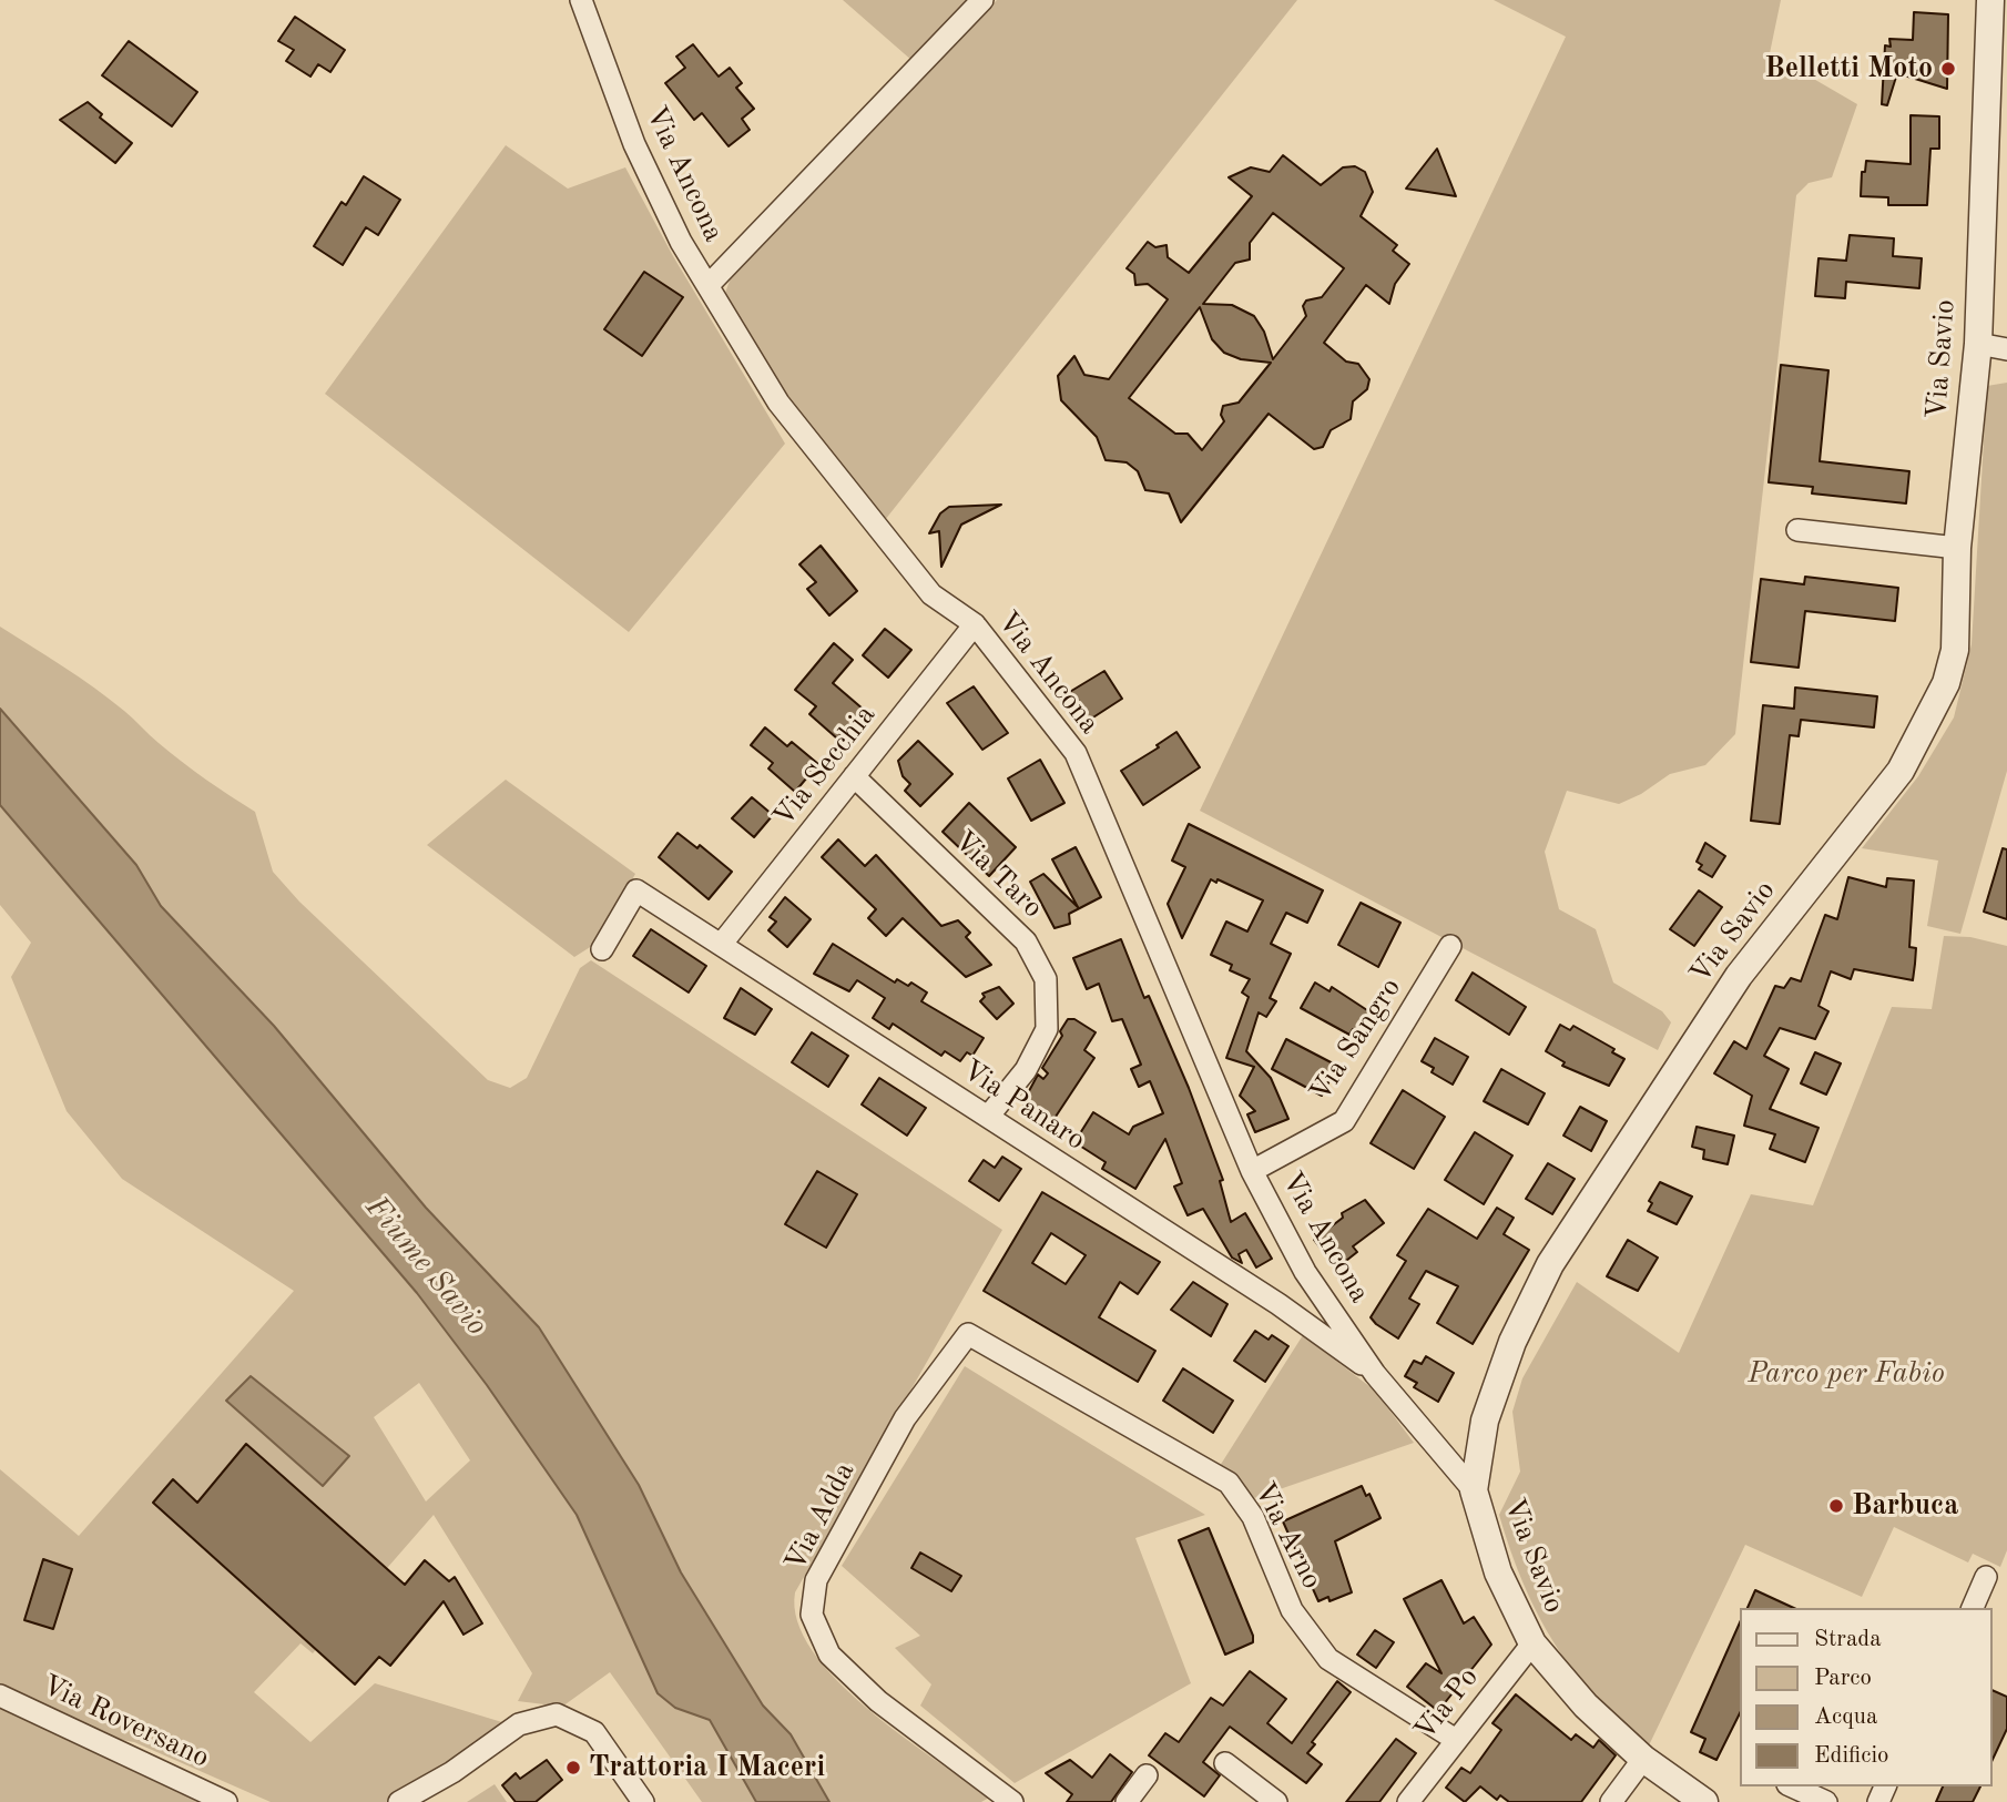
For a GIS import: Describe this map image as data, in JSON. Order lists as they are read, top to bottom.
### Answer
{
  "streets": {
    "street": [
      "Via Ancona",
      "Via Savio",
      "Via Secchia",
      "Via Taro",
      "Via Sangro",
      "Via Panaro",
      "Via Adda",
      "Via Arno",
      "Via Po",
      "Via Roversano"
    ]
  },
  "crossings": [
    ["Via Ancona", "Via Savio"],
    ["Via Ancona", "Via Secchia"],
    ["Via Ancona", "Via Sangro"],
    ["Via Ancona", "Via Panaro"],
    ["Via Savio", "Via Po"],
    ["Via Secchia", "Via Taro"],
    ["Via Secchia", "Via Panaro"],
    ["Via Taro", "Via Panaro"],
    ["Via Adda", "Via Arno"],
    ["Via Arno", "Via Po"]
  ],
  "water": ["Fiume Savio"],
  "parks": ["Parco per Fabio"],
  "places": ["Belletti Moto", "Barbuca", "Trattoria I Maceri"],
  "legend": [
    "Strada",
    "Parco",
    "Acqua",
    "Edificio"
  ]
}
